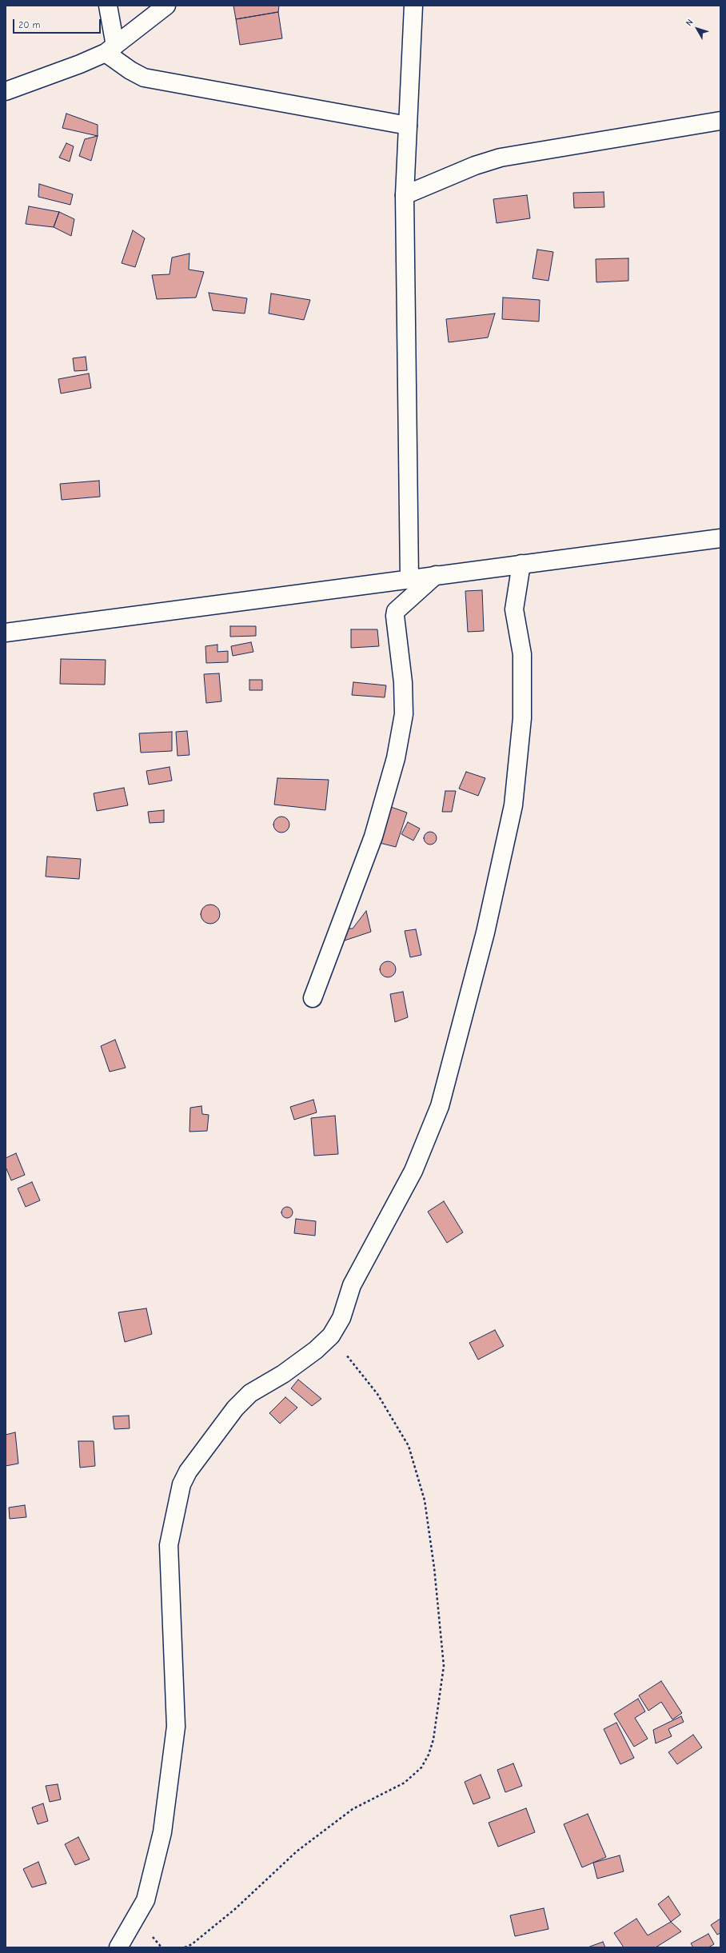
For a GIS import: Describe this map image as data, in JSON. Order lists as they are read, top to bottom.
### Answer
{
  "scale_bar": "20 m",
  "north": "top left"
}
